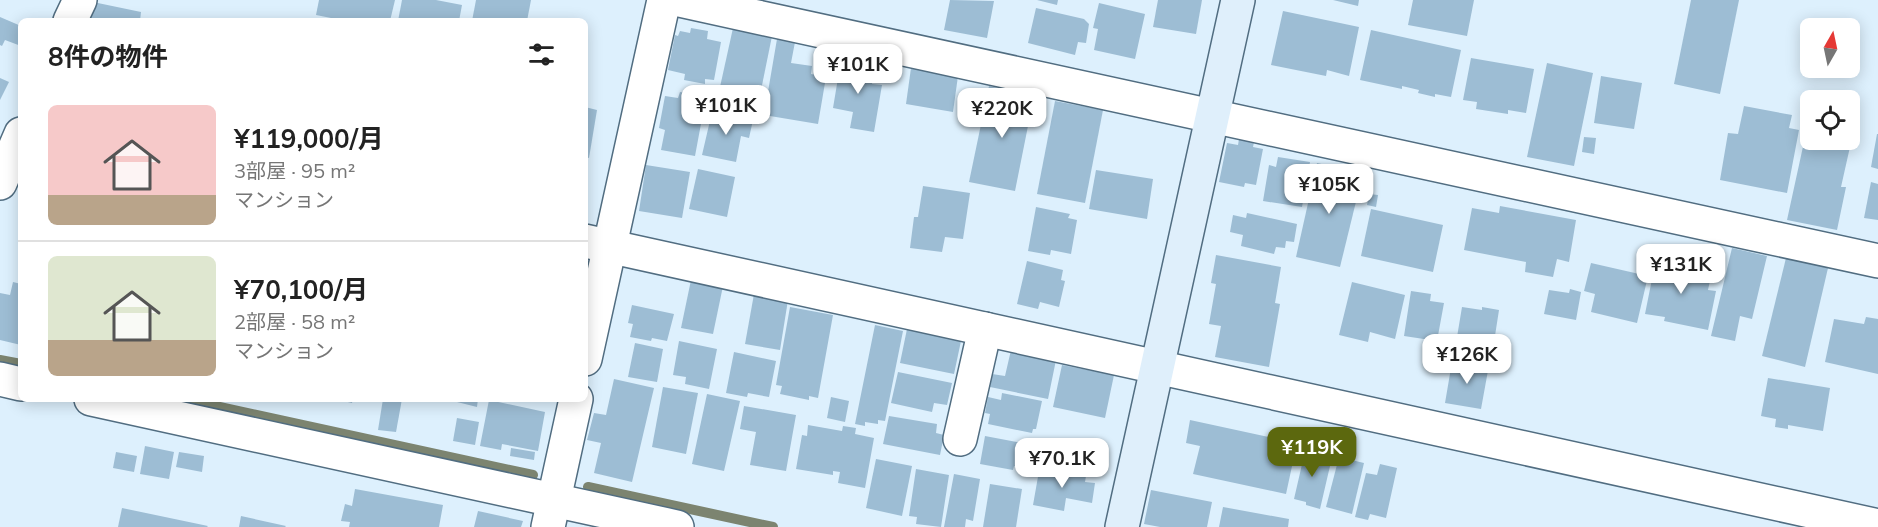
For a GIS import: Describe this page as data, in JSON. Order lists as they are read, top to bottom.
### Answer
{
  "north": "top",
  "page": {
    "heading": "8件の物件",
    "price": [
      "¥101K",
      "¥101K",
      "¥220K",
      "¥105K",
      "¥131K",
      "¥126K",
      "¥119K",
      "¥70.1K"
    ],
    "list": [
      {
        "name": "¥119,000/月",
        "note": "3部屋 · 95 m² · マンション"
      },
      {
        "name": "¥70,100/月",
        "note": "2部屋 · 58 m² · マンション"
      }
    ]
  }
}
